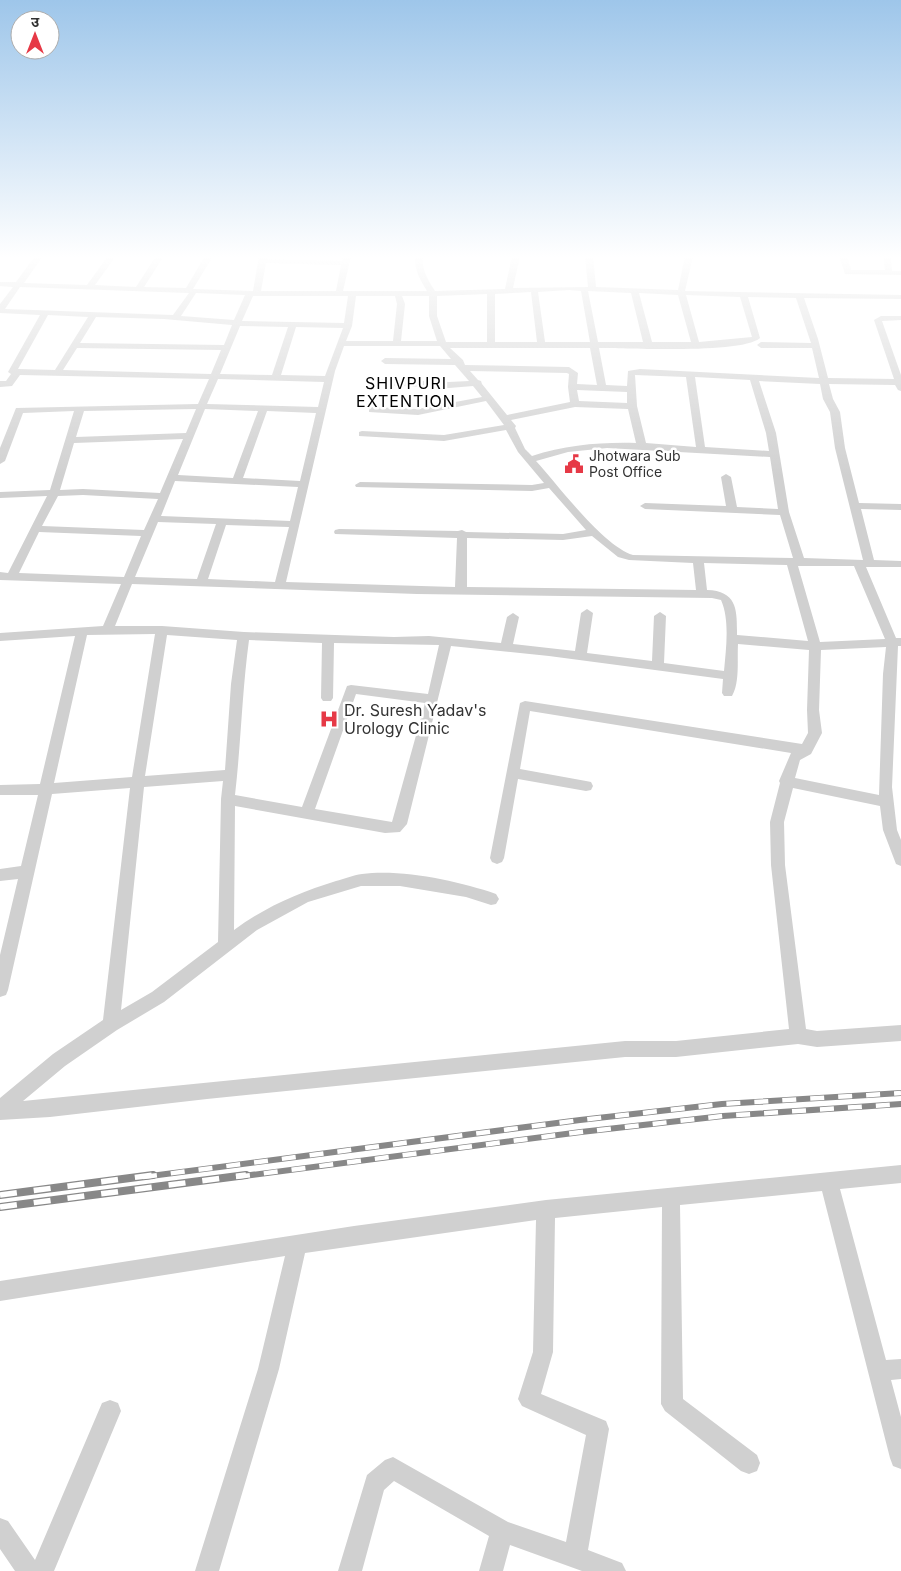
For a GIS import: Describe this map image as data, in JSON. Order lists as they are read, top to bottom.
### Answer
{
  "districts": ["SHIVPURI EXTENTION"],
  "places": {
    "public building": ["Jhotwara Sub Post Office"],
    "hospital": ["Dr. Suresh Yadav's Urology Clinic"]
  },
  "north": "top"
}
